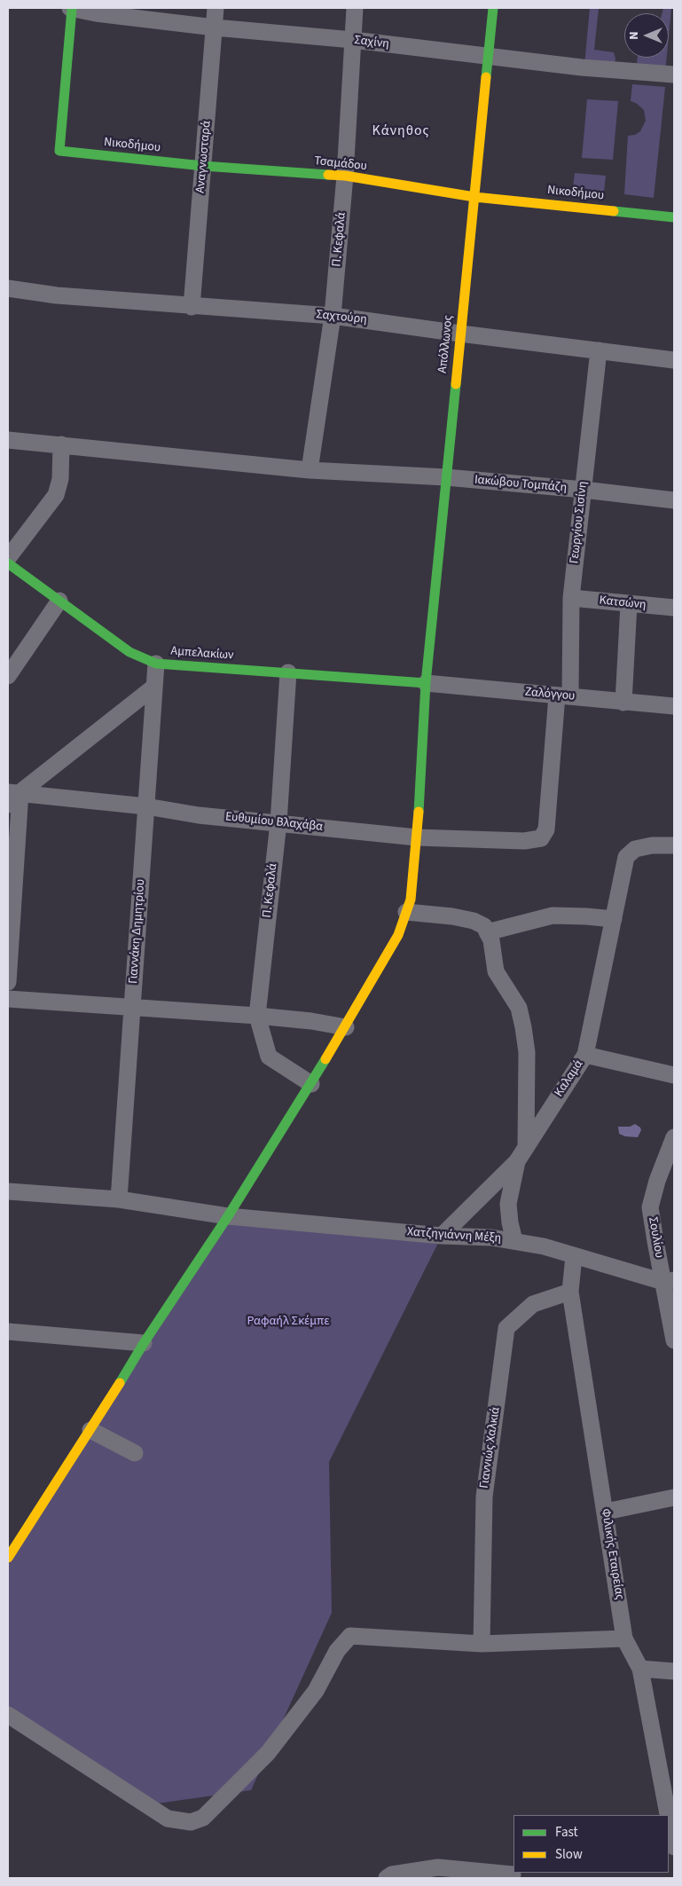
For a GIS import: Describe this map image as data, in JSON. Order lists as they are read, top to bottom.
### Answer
{
  "streets": {
    "street": [
      "Σαχίνη",
      "Νικοδήμου",
      "Αναγνωσταρά",
      "Τσαμάδου",
      "Π. Κεφαλά",
      "Σαχτούρη",
      "Απόλλωνος",
      "Ιακώβου Τομπάζη",
      "Γεωργίου Σισίνη",
      "Κατσώνη",
      "Αμπελακίων",
      "Ζαλόγγου",
      "Ευθυμίου Βλαχάβα",
      "Γιαννάκη Δημητρίου",
      "Καλαμά",
      "Χατζηγιάννη Μέξη",
      "Σουλίου",
      "Γιαννιώς Χαλκιά",
      "Φιλικής Εταιρείας"
    ]
  },
  "crossings": [
    ["Σαχίνη", "Νικοδήμου"],
    ["Σαχίνη", "Αναγνωσταρά"],
    ["Σαχίνη", "Π. Κεφαλά"],
    ["Σαχίνη", "Απόλλωνος"],
    ["Νικοδήμου", "Αναγνωσταρά"],
    ["Νικοδήμου", "Τσαμάδου"],
    ["Νικοδήμου", "Απόλλωνος"],
    ["Αναγνωσταρά", "Τσαμάδου"],
    ["Αναγνωσταρά", "Σαχτούρη"],
    ["Τσαμάδου", "Π. Κεφαλά"],
    ["Τσαμάδου", "Απόλλωνος"],
    ["Π. Κεφαλά", "Σαχτούρη"],
    ["Π. Κεφαλά", "Απόλλωνος"],
    ["Π. Κεφαλά", "Ιακώβου Τομπάζη"],
    ["Π. Κεφαλά", "Αμπελακίων"],
    ["Π. Κεφαλά", "Ευθυμίου Βλαχάβα"],
    ["Σαχτούρη", "Απόλλωνος"],
    ["Σαχτούρη", "Γεωργίου Σισίνη"],
    ["Απόλλωνος", "Ιακώβου Τομπάζη"],
    ["Απόλλωνος", "Αμπελακίων"],
    ["Απόλλωνος", "Ζαλόγγου"],
    ["Απόλλωνος", "Ευθυμίου Βλαχάβα"],
    ["Απόλλωνος", "Χατζηγιάννη Μέξη"],
    ["Ιακώβου Τομπάζη", "Γεωργίου Σισίνη"],
    ["Γεωργίου Σισίνη", "Κατσώνη"],
    ["Γεωργίου Σισίνη", "Ζαλόγγου"],
    ["Γεωργίου Σισίνη", "Ευθυμίου Βλαχάβα"],
    ["Αμπελακίων", "Ζαλόγγου"],
    ["Αμπελακίων", "Γιαννάκη Δημητρίου"],
    ["Ευθυμίου Βλαχάβα", "Γιαννάκη Δημητρίου"],
    ["Γιαννάκη Δημητρίου", "Χατζηγιάννη Μέξη"],
    ["Καλαμά", "Χατζηγιάννη Μέξη"],
    ["Χατζηγιάννη Μέξη", "Σουλίου"],
    ["Χατζηγιάννη Μέξη", "Φιλικής Εταιρείας"],
    ["Γιαννιώς Χαλκιά", "Φιλικής Εταιρείας"]
  ],
  "districts": ["Κάνηθος"],
  "parks": ["Ραφαήλ Σκέμπε"],
  "legend": ["Fast", "Slow"],
  "north": "left"
}
